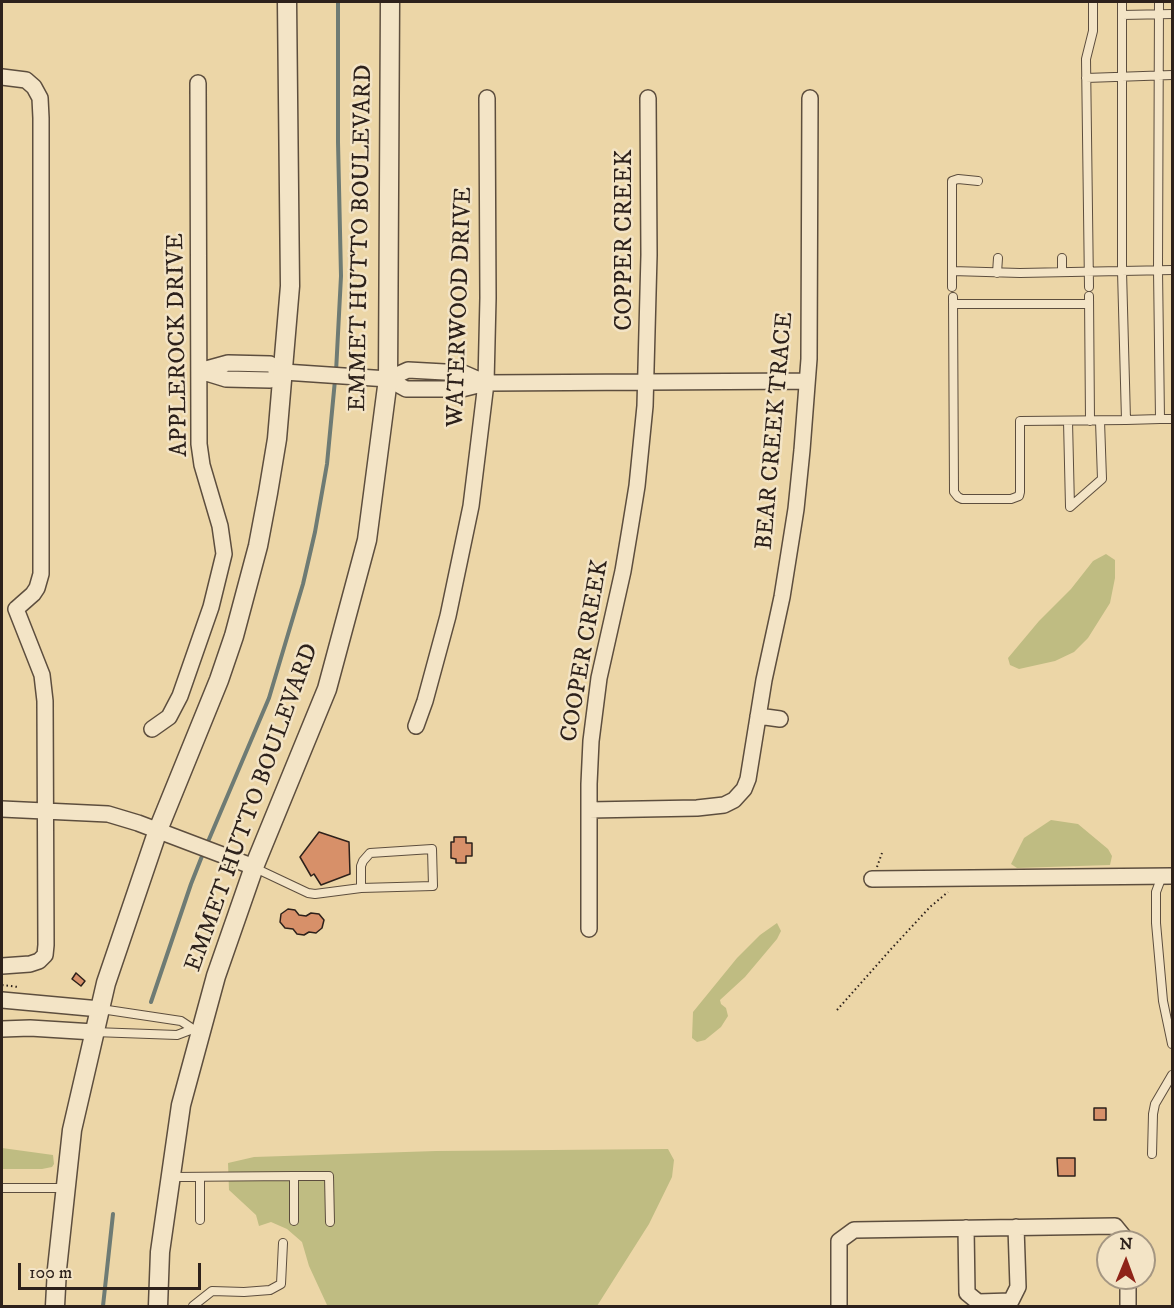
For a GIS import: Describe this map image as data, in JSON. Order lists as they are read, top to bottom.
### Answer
{
  "streets": {
    "street": [
      "EMMET HUTTO BOULEVARD",
      "COPPER CREEK",
      "WATERWOOD DRIVE",
      "APPLEROCK DRIVE",
      "BEAR CREEK TRACE",
      "COOPER CREEK"
    ]
  },
  "crossings": [
    ["COPPER CREEK", "COOPER CREEK"],
    ["BEAR CREEK TRACE", "COOPER CREEK"]
  ],
  "scale_bar": "100 m",
  "north": "top"
}
